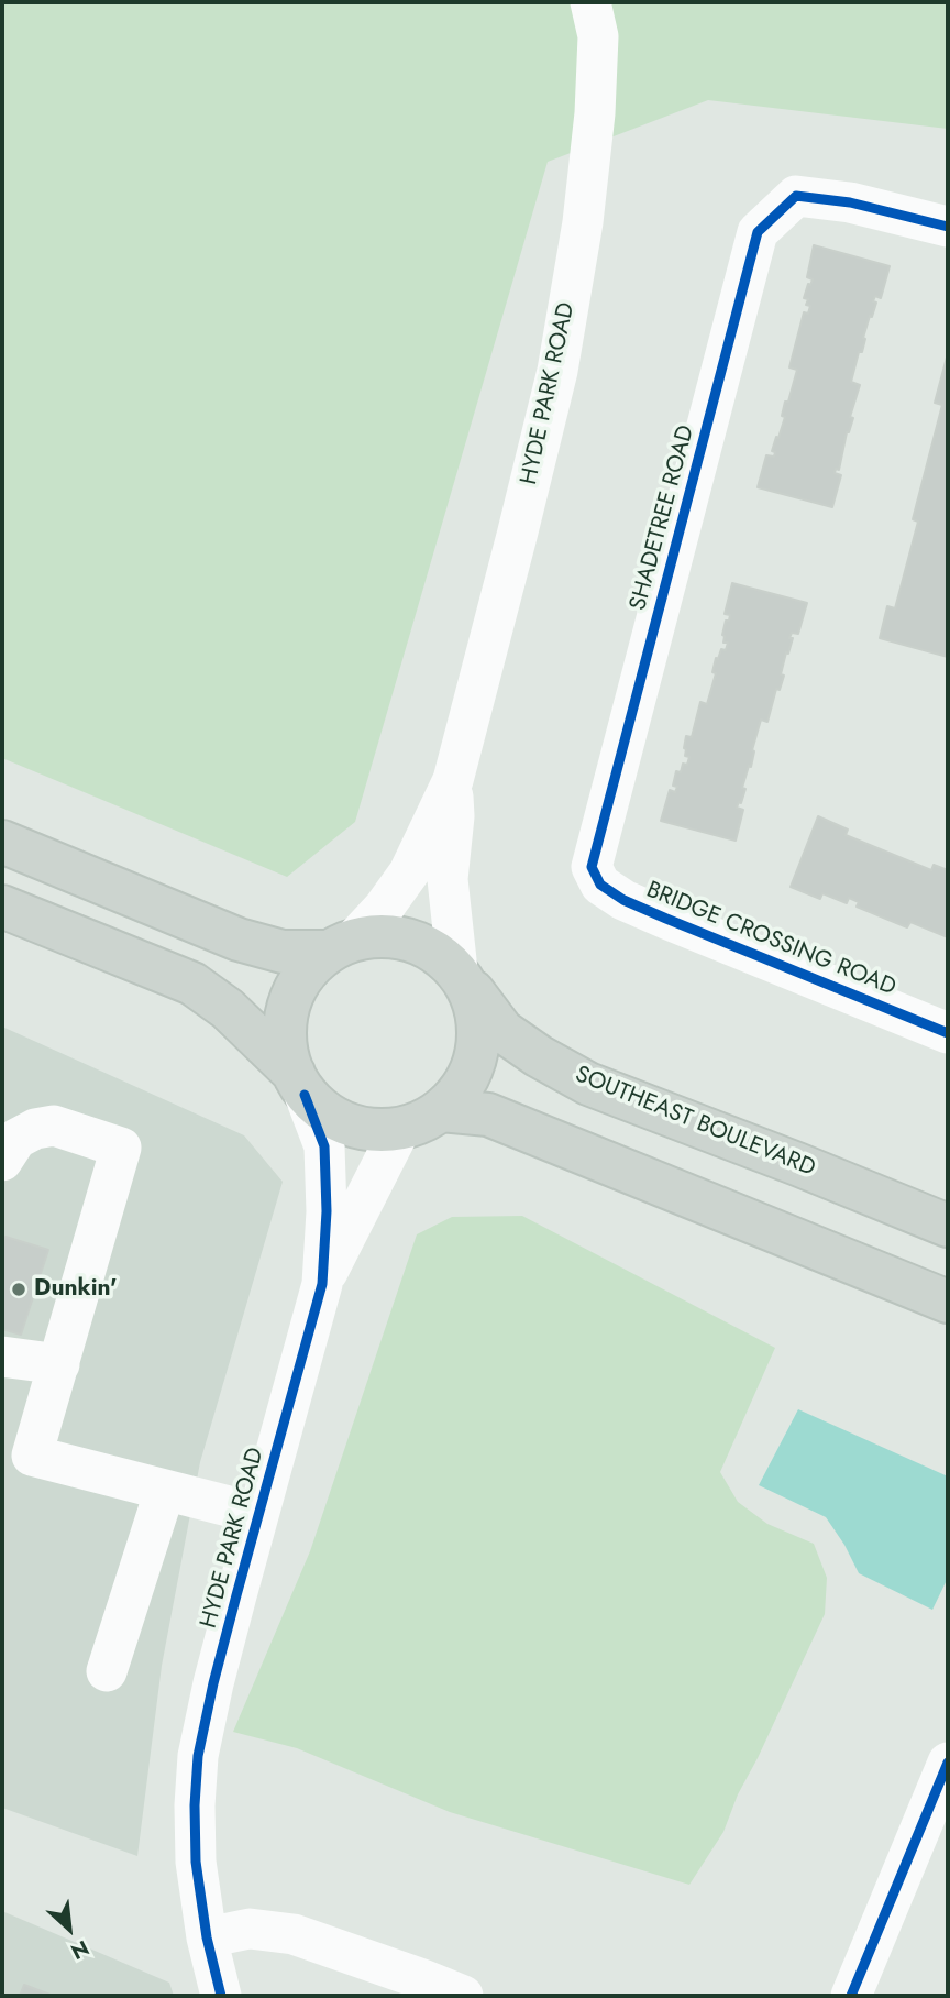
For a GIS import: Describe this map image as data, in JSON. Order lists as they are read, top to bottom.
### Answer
{
  "streets": {
    "main road": ["SOUTHEAST BOULEVARD"],
    "street": ["HYDE PARK ROAD", "SHADETREE ROAD", "BRIDGE CROSSING ROAD"]
  },
  "crossings": [
    ["HYDE PARK ROAD", "SOUTHEAST BOULEVARD"],
    ["SHADETREE ROAD", "BRIDGE CROSSING ROAD"]
  ],
  "places": ["Dunkin'"],
  "north": "bottom right"
}
